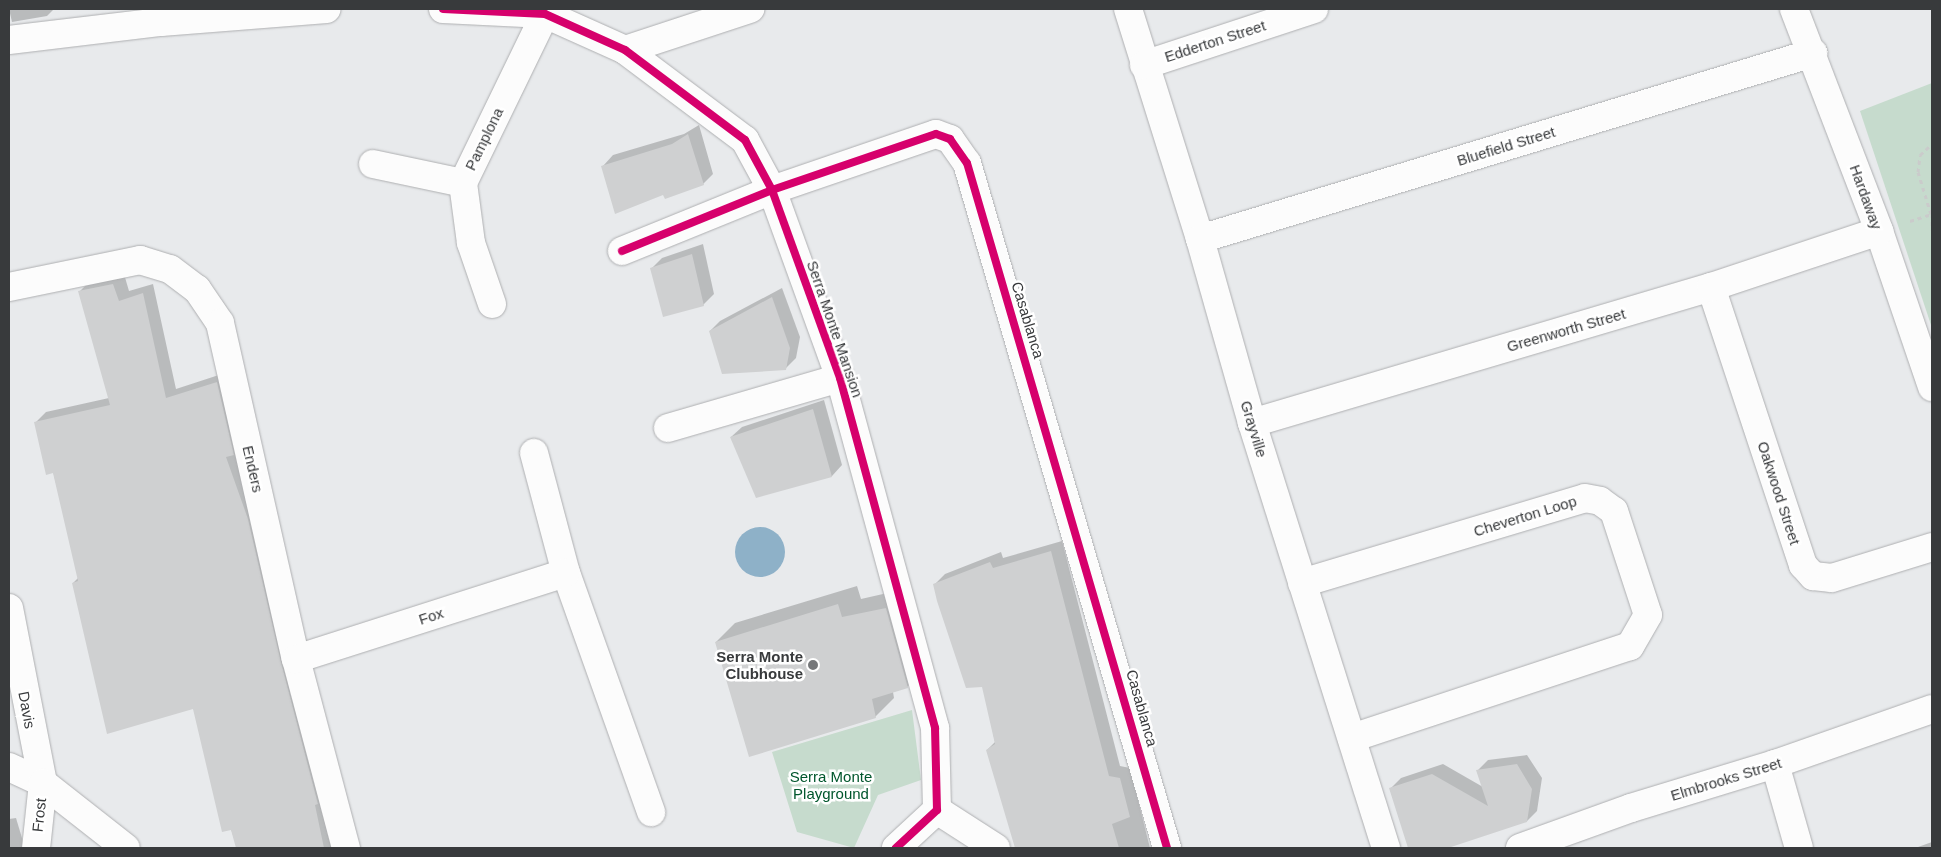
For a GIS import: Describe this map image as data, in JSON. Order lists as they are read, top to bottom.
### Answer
{
  "streets": {
    "street": [
      "Edderton Street",
      "Pamplona",
      "Bluefield Street",
      "Hardaway",
      "Casablanca",
      "Serra Monte Mansion",
      "Greenworth Street",
      "Grayville",
      "Enders",
      "Oakwood Street",
      "Cheverton Loop",
      "Fox",
      "Davis",
      "Elmbrooks Street",
      "Frost"
    ]
  },
  "crossings": [
    ["Edderton Street", "Grayville"],
    ["Pamplona", "Serra Monte Mansion"],
    ["Bluefield Street", "Hardaway"],
    ["Bluefield Street", "Grayville"],
    ["Hardaway", "Greenworth Street"],
    ["Casablanca", "Serra Monte Mansion"],
    ["Greenworth Street", "Grayville"],
    ["Greenworth Street", "Oakwood Street"],
    ["Grayville", "Cheverton Loop"],
    ["Enders", "Fox"],
    ["Davis", "Frost"]
  ],
  "parks": ["Serra Monte Playground"],
  "places": ["Serra Monte Clubhouse"]
}
